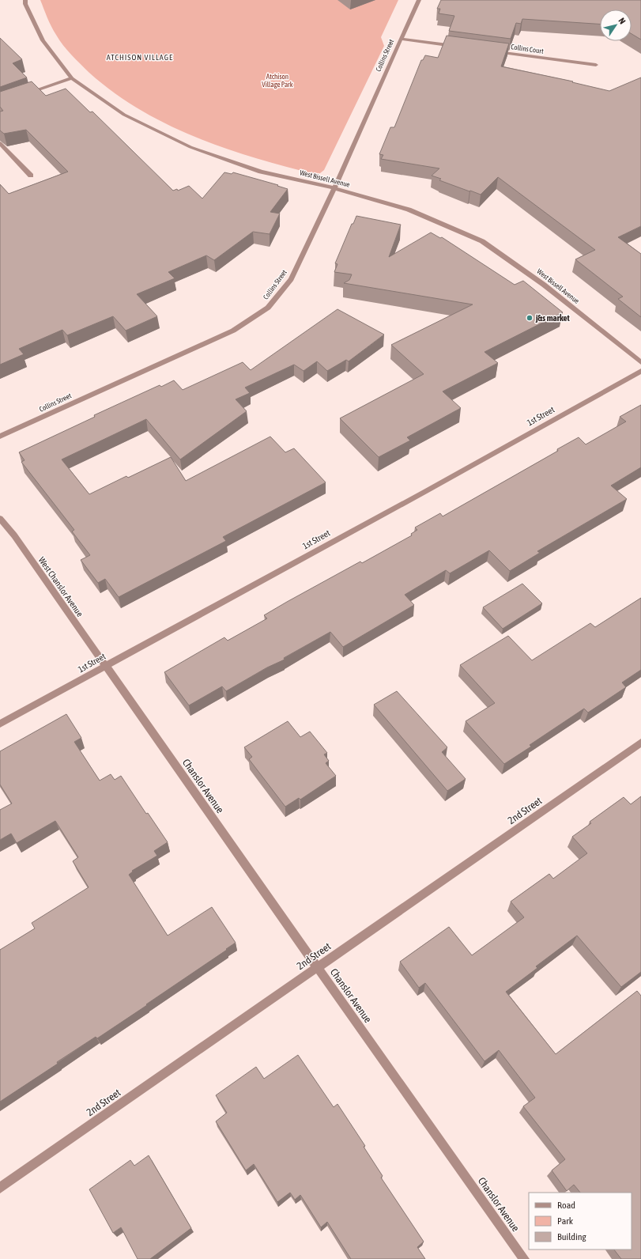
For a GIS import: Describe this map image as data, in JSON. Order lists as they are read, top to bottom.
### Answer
{
  "streets": {
    "street": [
      "Collins Court",
      "Collins Street",
      "West Bissell Avenue",
      "1st Street",
      "West Chanslor Avenue",
      "Chanslor Avenue",
      "2nd Street"
    ]
  },
  "crossings": [
    ["Collins Street", "West Bissell Avenue"],
    ["1st Street", "West Chanslor Avenue"],
    ["1st Street", "Chanslor Avenue"],
    ["West Chanslor Avenue", "Chanslor Avenue"],
    ["Chanslor Avenue", "2nd Street"]
  ],
  "districts": ["ATCHISON VILLAGE"],
  "parks": ["Atchison Village Park"],
  "places": ["j&s market"],
  "legend": ["Road", "Park", "Building"],
  "north": "top right"
}
